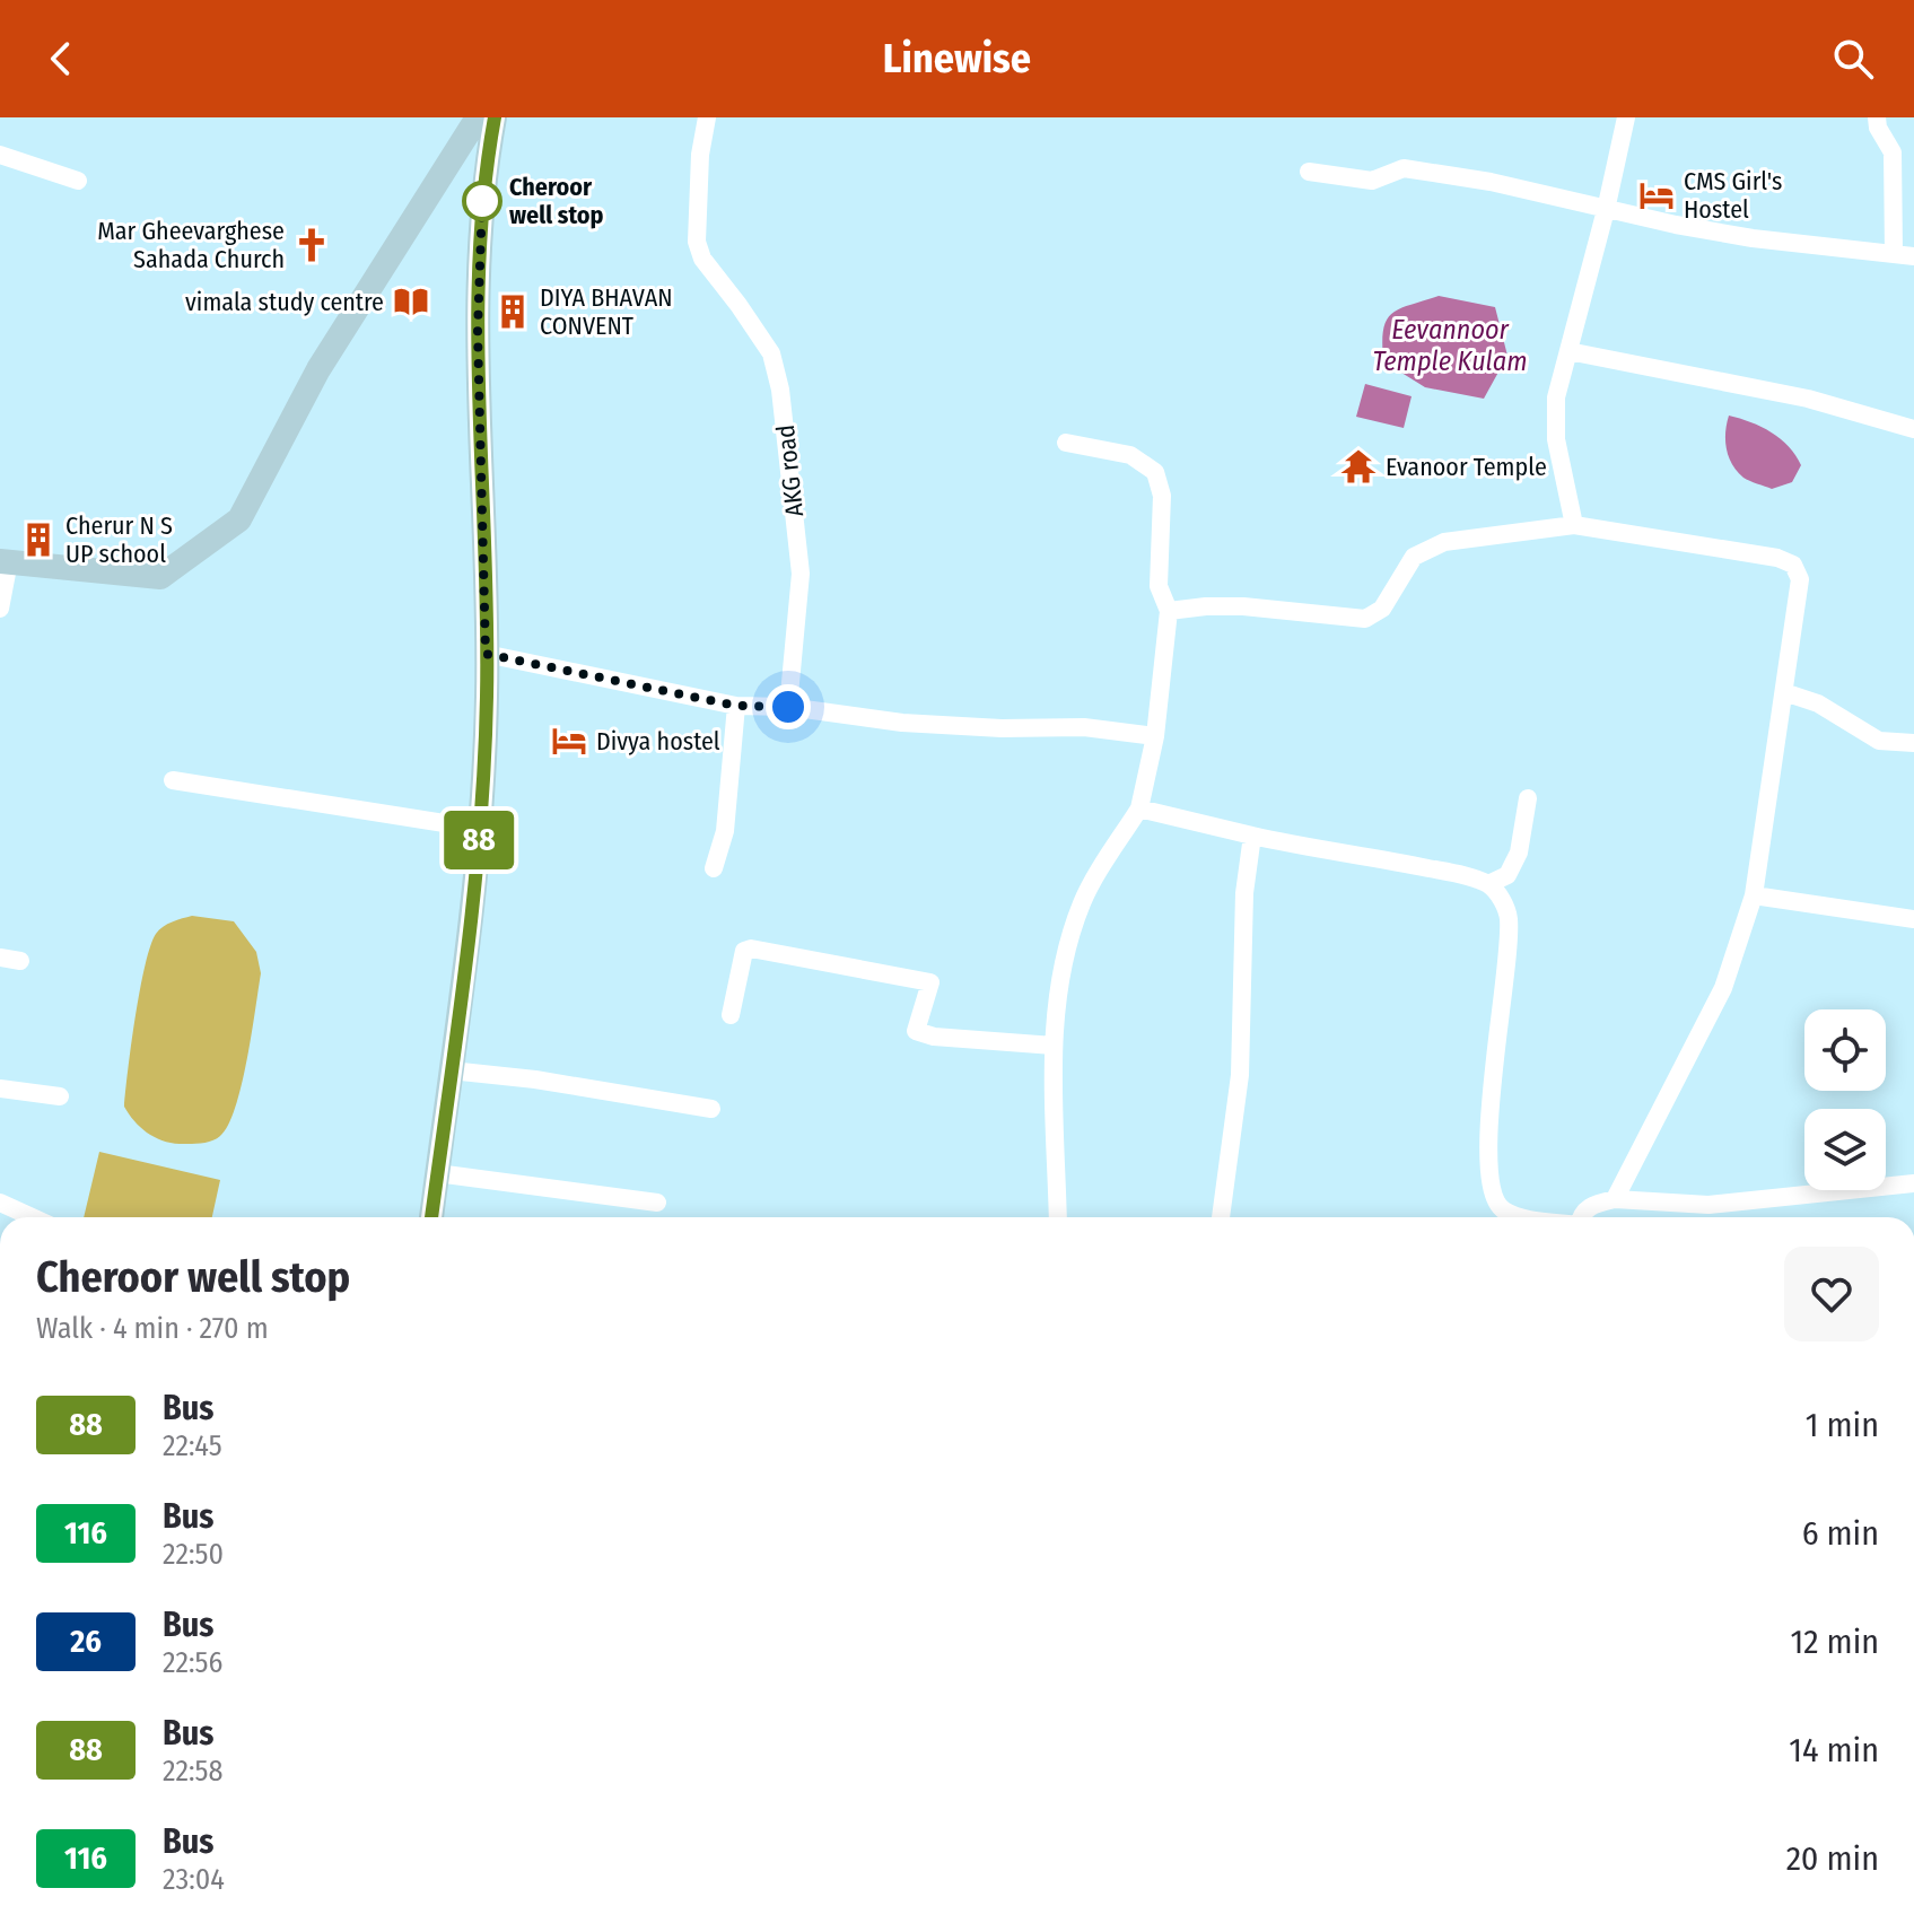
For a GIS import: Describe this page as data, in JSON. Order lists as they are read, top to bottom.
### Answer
{
  "streets": {
    "street": ["AKG road"]
  },
  "water": ["Eevannoor Temple Kulam"],
  "places": {
    "hotel": ["CMS Girl's Hostel", "Divya hostel"],
    "other": ["Cheroor well stop"],
    "church": ["Mar Gheevarghese Sahada Church"],
    "library": ["vimala study centre"],
    "building": ["DIYA BHAVAN CONVENT", "Cherur N S UP school"],
    "temple": ["Evanoor Temple"]
  },
  "lines": ["bus line 88"],
  "page": {
    "header": "Linewise",
    "on_map": "88",
    "heading": ["Cheroor well stop", "Walk · 4 min · 270 m"],
    "list": [
      {
        "mark": "88",
        "name": "Bus",
        "note": "22:45",
        "value": "1 min"
      },
      {
        "mark": "116",
        "name": "Bus",
        "note": "22:50",
        "value": "6 min"
      },
      {
        "mark": "26",
        "name": "Bus",
        "note": "22:56",
        "value": "12 min"
      },
      {
        "mark": "88",
        "name": "Bus",
        "note": "22:58",
        "value": "14 min"
      },
      {
        "mark": "116",
        "name": "Bus",
        "note": "23:04",
        "value": "20 min"
      }
    ]
  }
}
